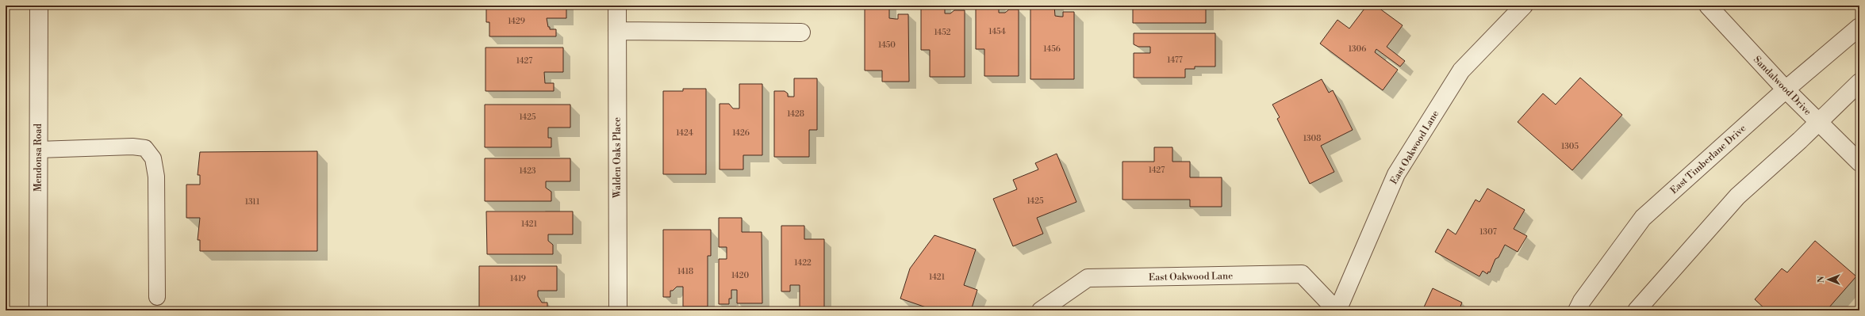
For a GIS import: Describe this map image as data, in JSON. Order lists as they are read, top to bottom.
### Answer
{
  "streets": {
    "street": [
      "Sandalwood Drive",
      "East Oakwood Lane",
      "Mendonsa Road",
      "Walden Oaks Place",
      "East Timberlane Drive"
    ]
  },
  "crossings": [
    ["Sandalwood Drive", "East Timberlane Drive"]
  ],
  "house_numbers": [
    "1429",
    "1454",
    "1452",
    "1450",
    "1456",
    "1306",
    "1477",
    "1427",
    "1428",
    "1425",
    "1424",
    "1426",
    "1308",
    "1305",
    "1427",
    "1423",
    "1425",
    "1311",
    "1421",
    "1307",
    "1422",
    "1418",
    "1420",
    "1421",
    "1419"
  ],
  "north": "left"
}
